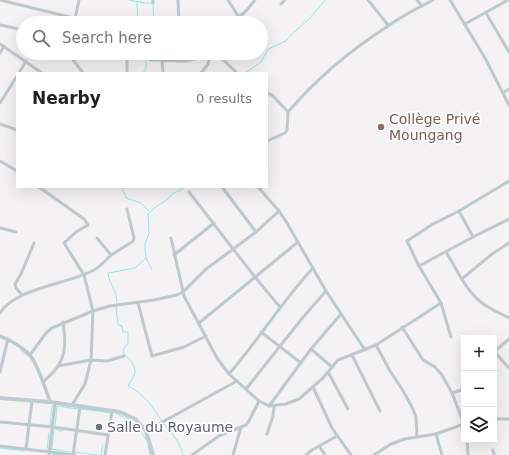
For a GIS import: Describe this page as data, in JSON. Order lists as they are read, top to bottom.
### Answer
{
  "places": ["Collège Privé Moungang", "Salle du Royaume"],
  "page": {
    "search": "Search here",
    "heading": ["Nearby", "0 results"],
    "map_buttons": ["+", "−"]
  }
}
